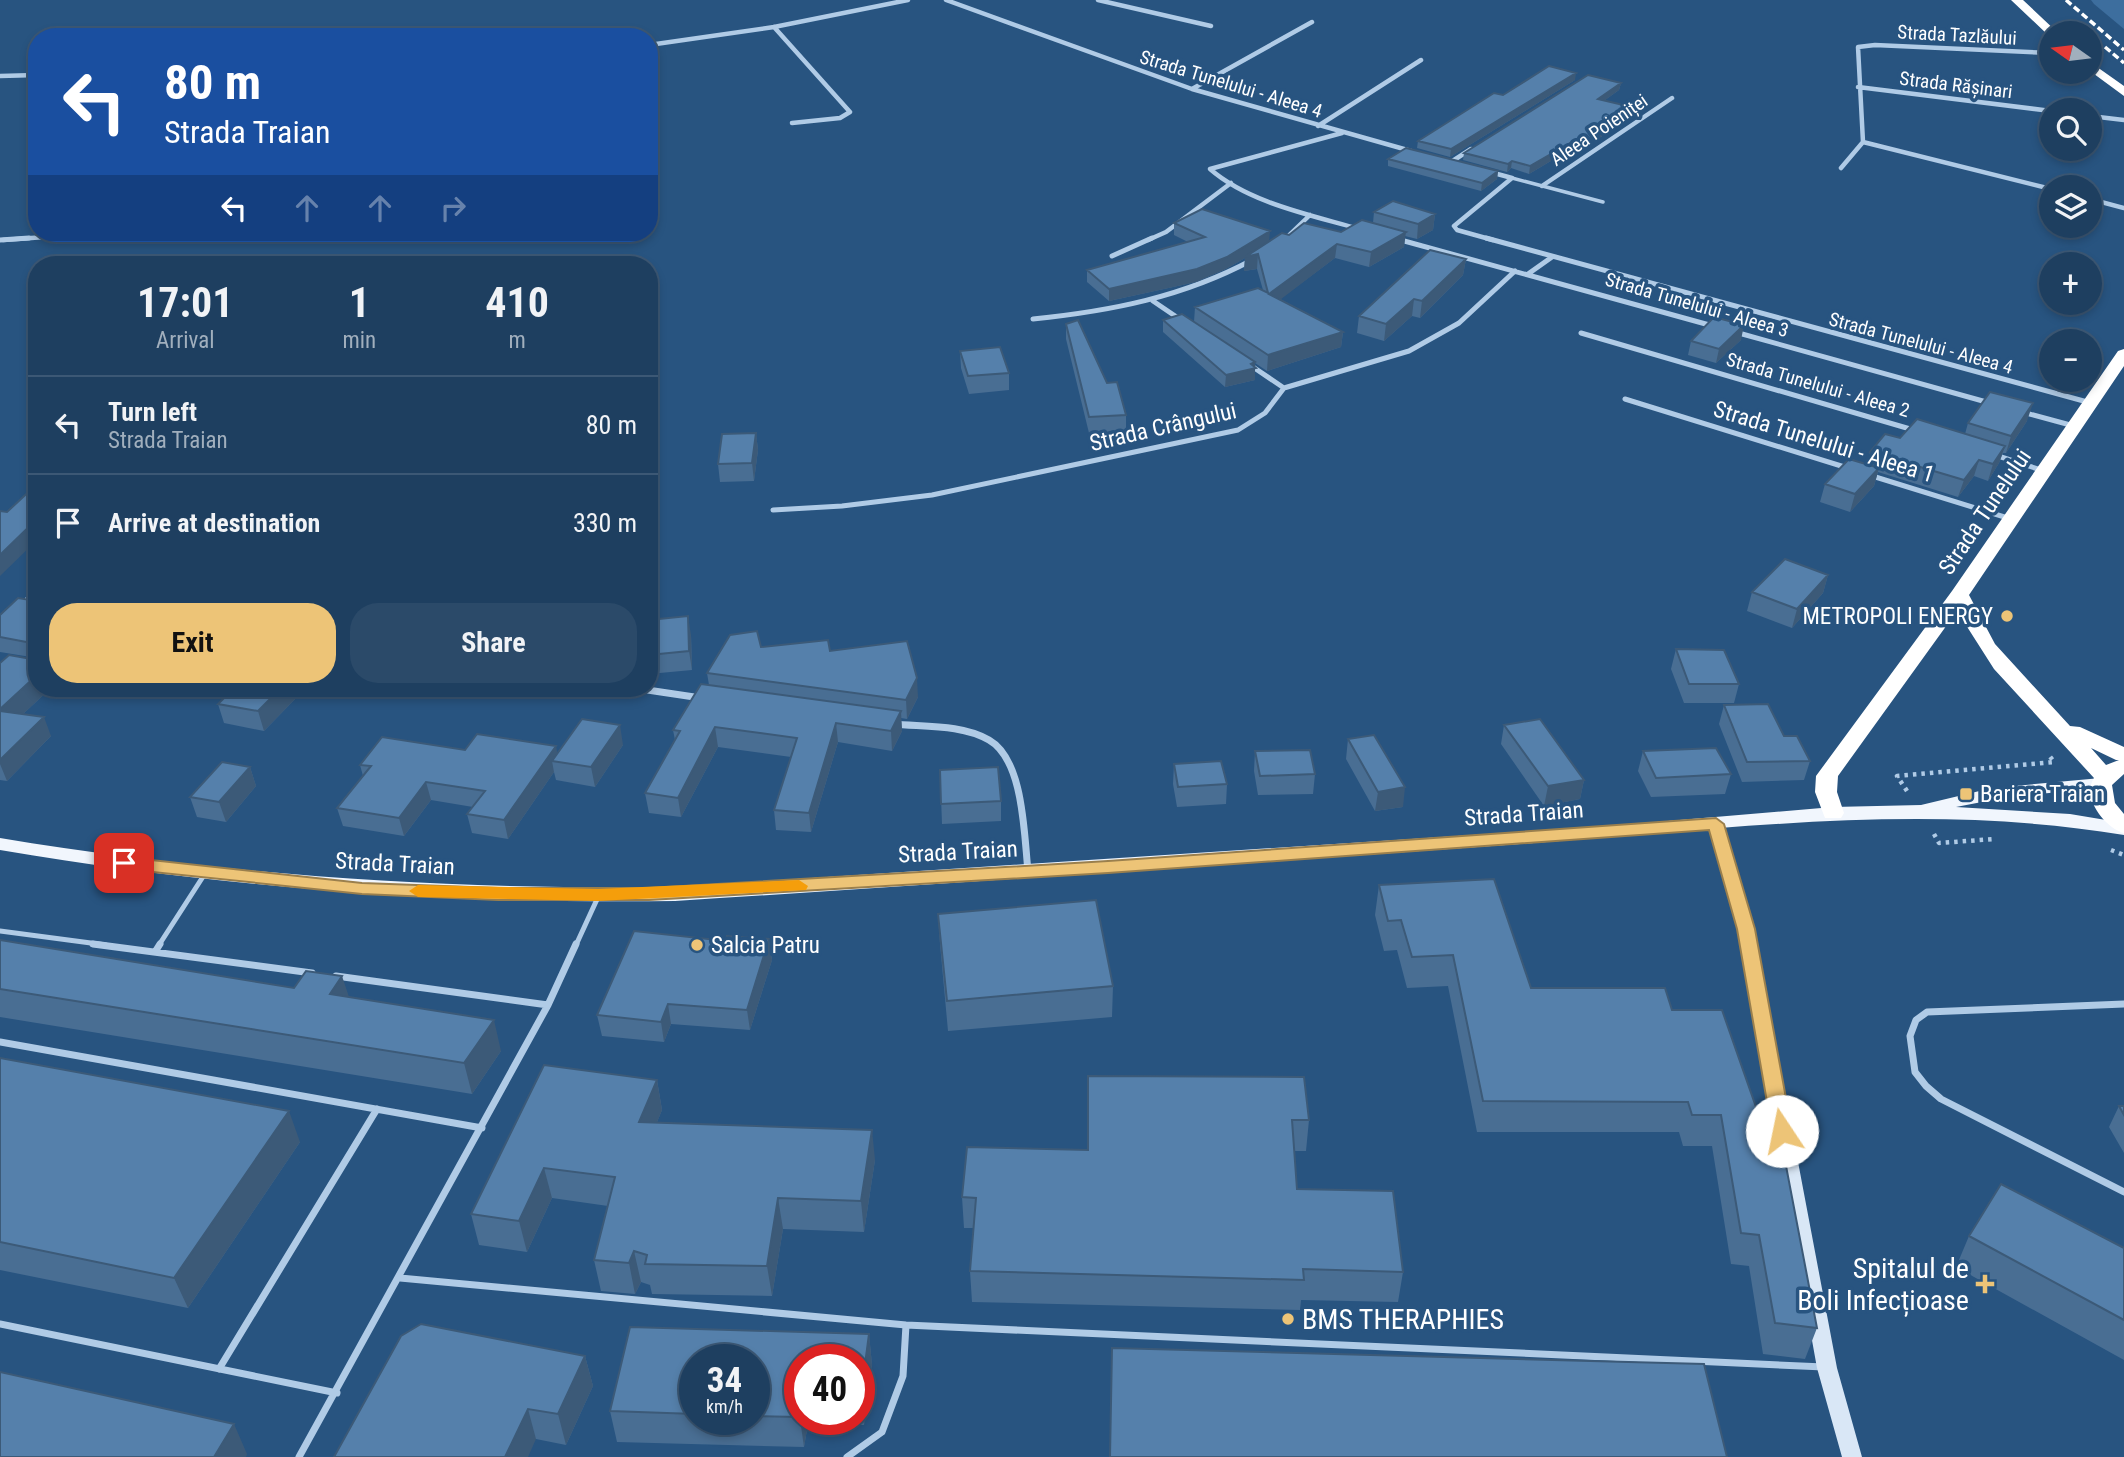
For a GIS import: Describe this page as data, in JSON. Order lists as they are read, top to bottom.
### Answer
{
  "streets": {
    "highway": ["Strada Tunelului"],
    "main road": ["Strada Traian"],
    "street": [
      "Strada Tazlăului",
      "Strada Tunelului - Aleea 4",
      "Strada Rășinari",
      "Aleea Poieniței",
      "Strada Tunelului - Aleea 3",
      "Strada Tunelului - Aleea 2",
      "Strada Crângului",
      "Strada Tunelului - Aleea 1"
    ]
  },
  "crossings": [
    ["Strada Tazlăului", "Strada Rășinari"],
    ["Strada Tunelului - Aleea 4", "Strada Tunelului"],
    ["Strada Tunelului - Aleea 1", "Strada Tunelului"],
    ["Strada Tunelului", "Strada Traian"]
  ],
  "places": {
    "other": ["METROPOLI ENERGY", "Salcia Patru", "BMS THERAPHIES"],
    "transit": ["Bariera Traian"],
    "health": ["Spitalul de Boli Infecțioase"]
  },
  "north": "left",
  "page": {
    "map_buttons": ["+", "−"],
    "turn": ["80 m", "Strada Traian"],
    "eta": [
      "17:01",
      "Arrival",
      "1",
      "min",
      "410",
      "m"
    ],
    "list": [
      {
        "name": "Turn left",
        "note": "Strada Traian",
        "value": "80 m"
      },
      {
        "name": "Arrive at destination",
        "value": "330 m"
      }
    ],
    "buttons": ["Exit", "Share"],
    "speed": "34 km/h",
    "limit": "40"
  }
}
